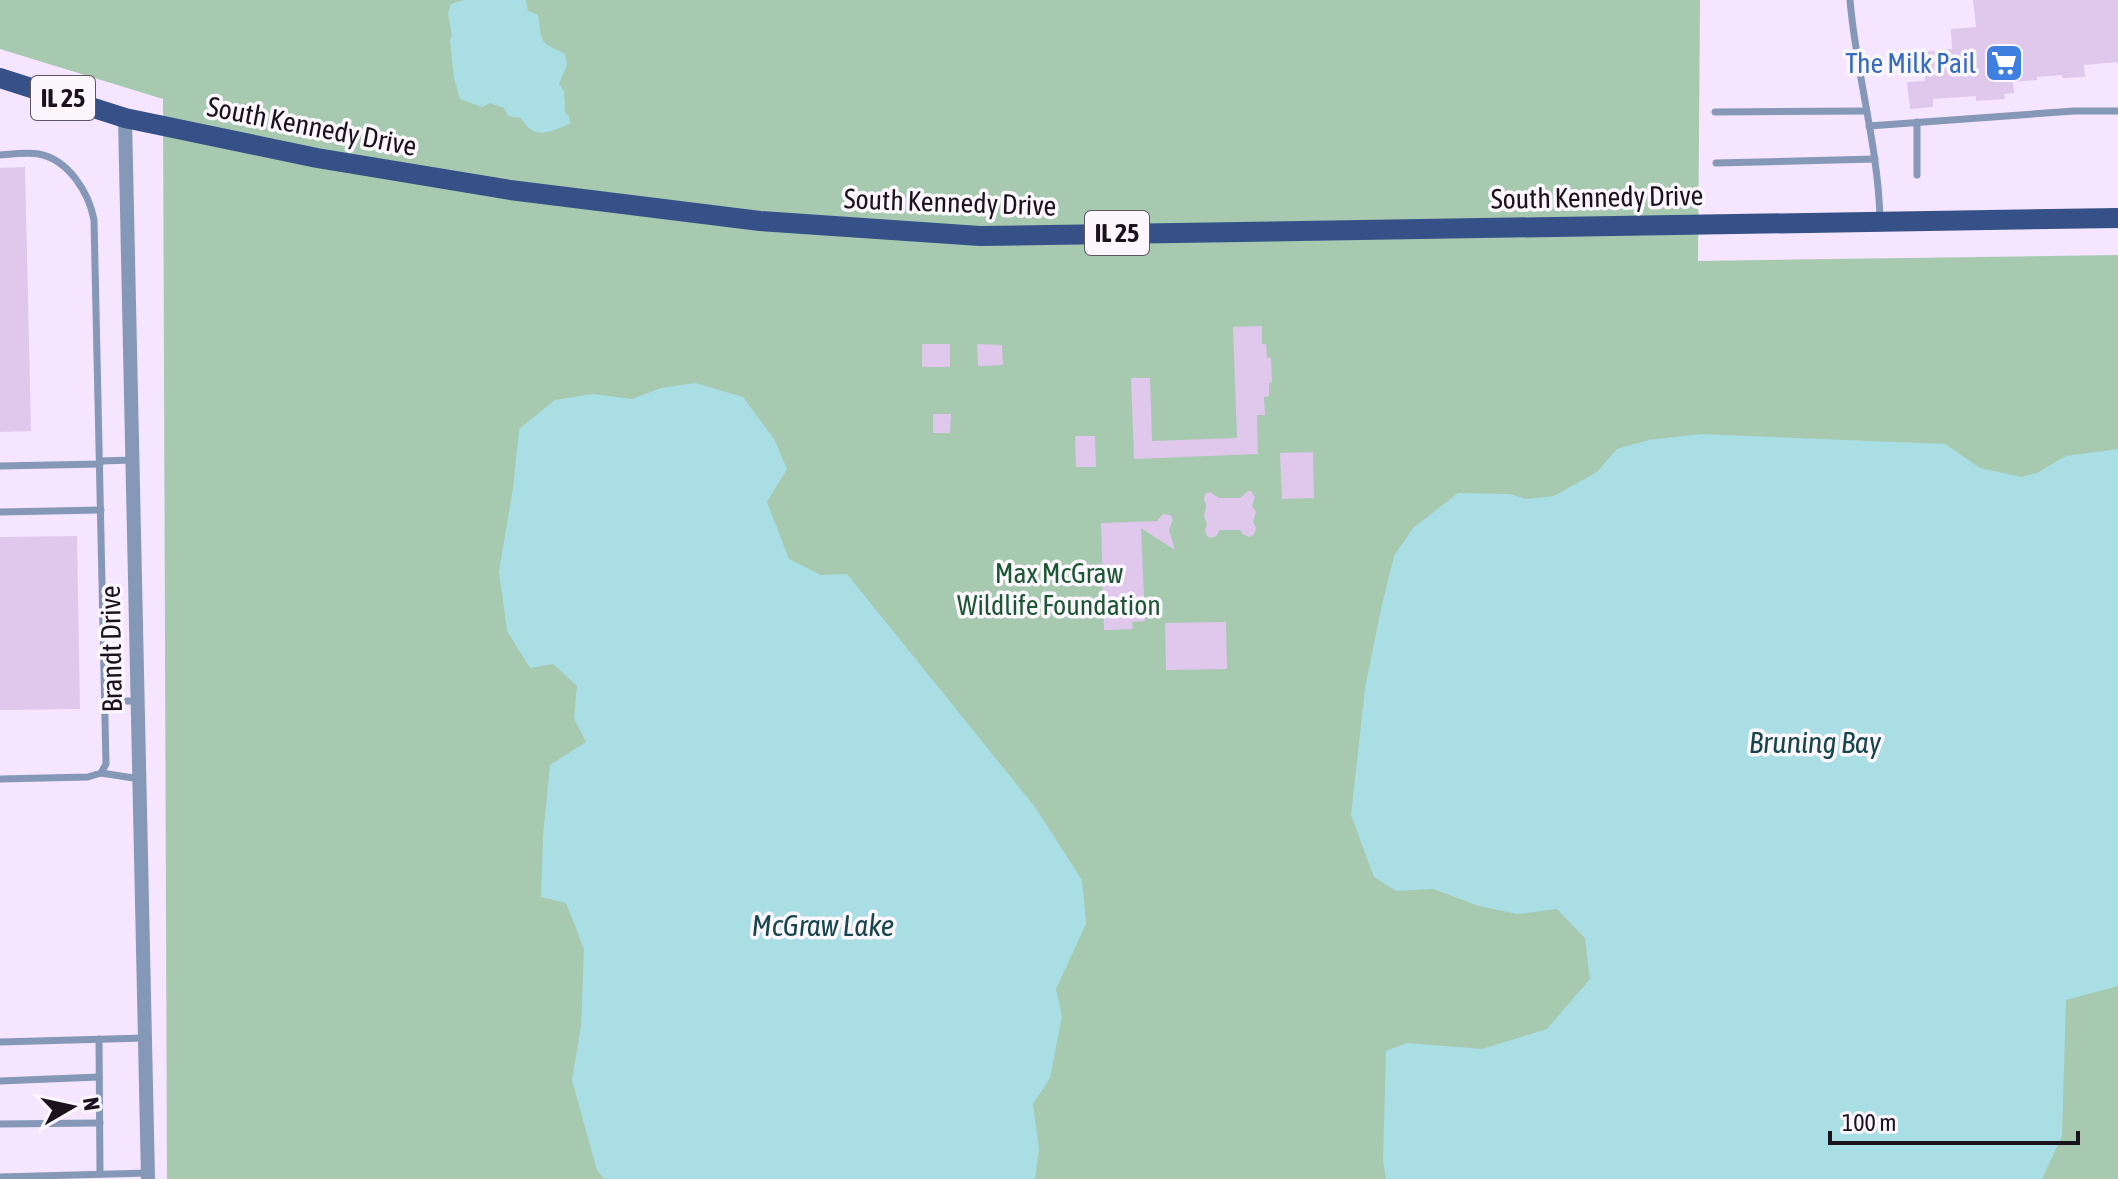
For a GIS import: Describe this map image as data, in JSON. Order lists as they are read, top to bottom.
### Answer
{
  "streets": {
    "main road": ["IL 25", "South Kennedy Drive"],
    "street": ["Brandt Drive"]
  },
  "crossings": [
    ["IL 25", "South Kennedy Drive"],
    ["IL 25", "Brandt Drive"],
    ["South Kennedy Drive", "Brandt Drive"]
  ],
  "water": ["Bruning Bay", "McGraw Lake"],
  "parks": ["Max McGraw Wildlife Foundation"],
  "places": {
    "supermarket": ["The Milk Pail"]
  },
  "scale_bar": "100 m",
  "north": "right"
}
